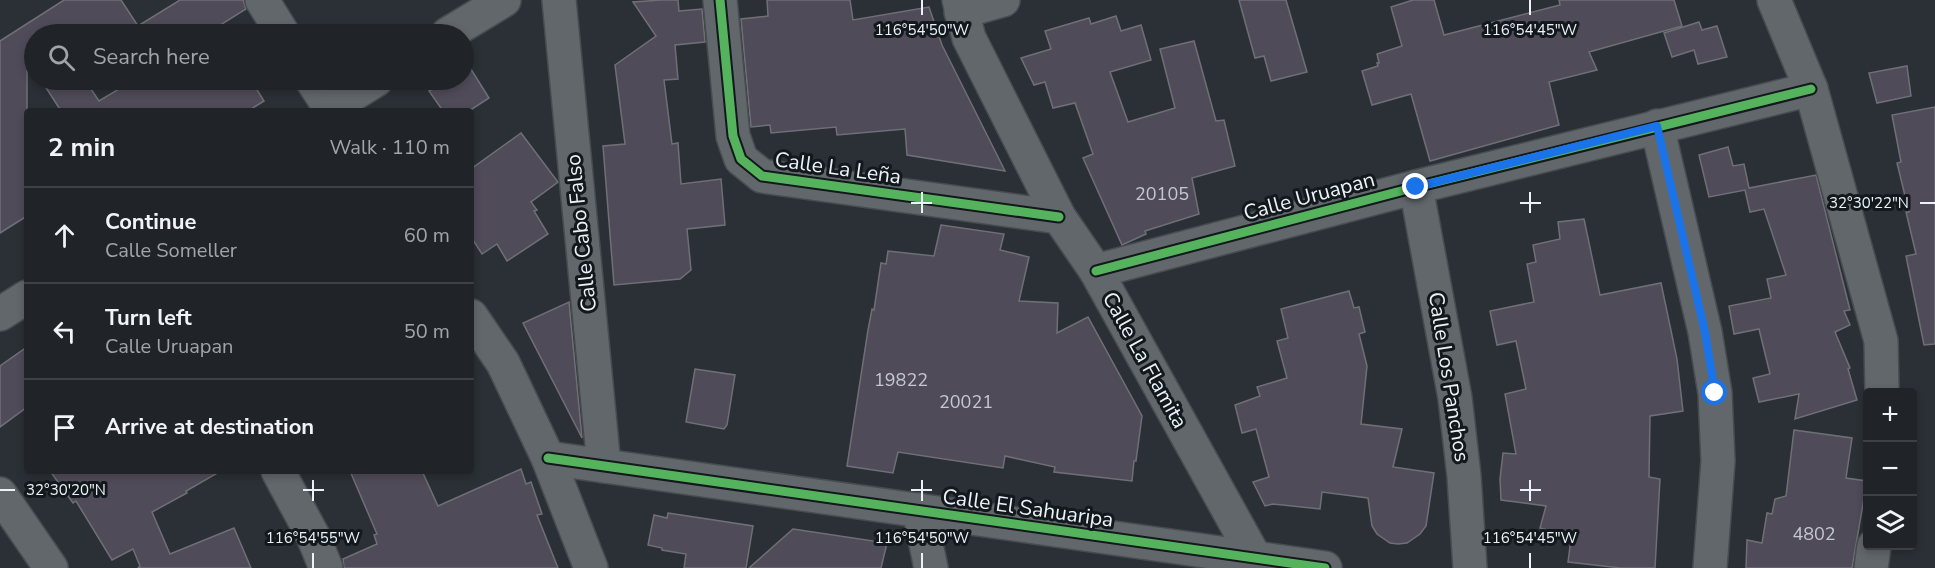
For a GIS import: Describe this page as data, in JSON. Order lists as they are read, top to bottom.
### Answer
{
  "streets": {
    "street": [
      "Calle La Leña",
      "Calle Uruapan",
      "Calle Cabo Falso",
      "Calle La Flamita",
      "Calle Los Panchos",
      "Calle El Sahuaripa"
    ]
  },
  "crossings": [
    ["Calle La Leña", "Calle La Flamita"],
    ["Calle Uruapan", "Calle La Flamita"],
    ["Calle Uruapan", "Calle Los Panchos"],
    ["Calle Cabo Falso", "Calle El Sahuaripa"],
    ["Calle La Flamita", "Calle El Sahuaripa"]
  ],
  "house_numbers": [
    "20105",
    "19822",
    "20021",
    "4802"
  ],
  "page": {
    "search": "Search here",
    "heading": ["2 min", "Walk · 110 m"],
    "list": [
      ["Continue", "Calle Someller", "60 m"],
      ["Turn left", "Calle Uruapan", "50 m"],
      "Arrive at destination"
    ],
    "map_buttons": ["+", "−"]
  },
  "coordinates": [
    "116°54'50\"W",
    "116°54'45\"W",
    "32°30'22\"N",
    "32°30'20\"N",
    "116°54'55\"W"
  ]
}
